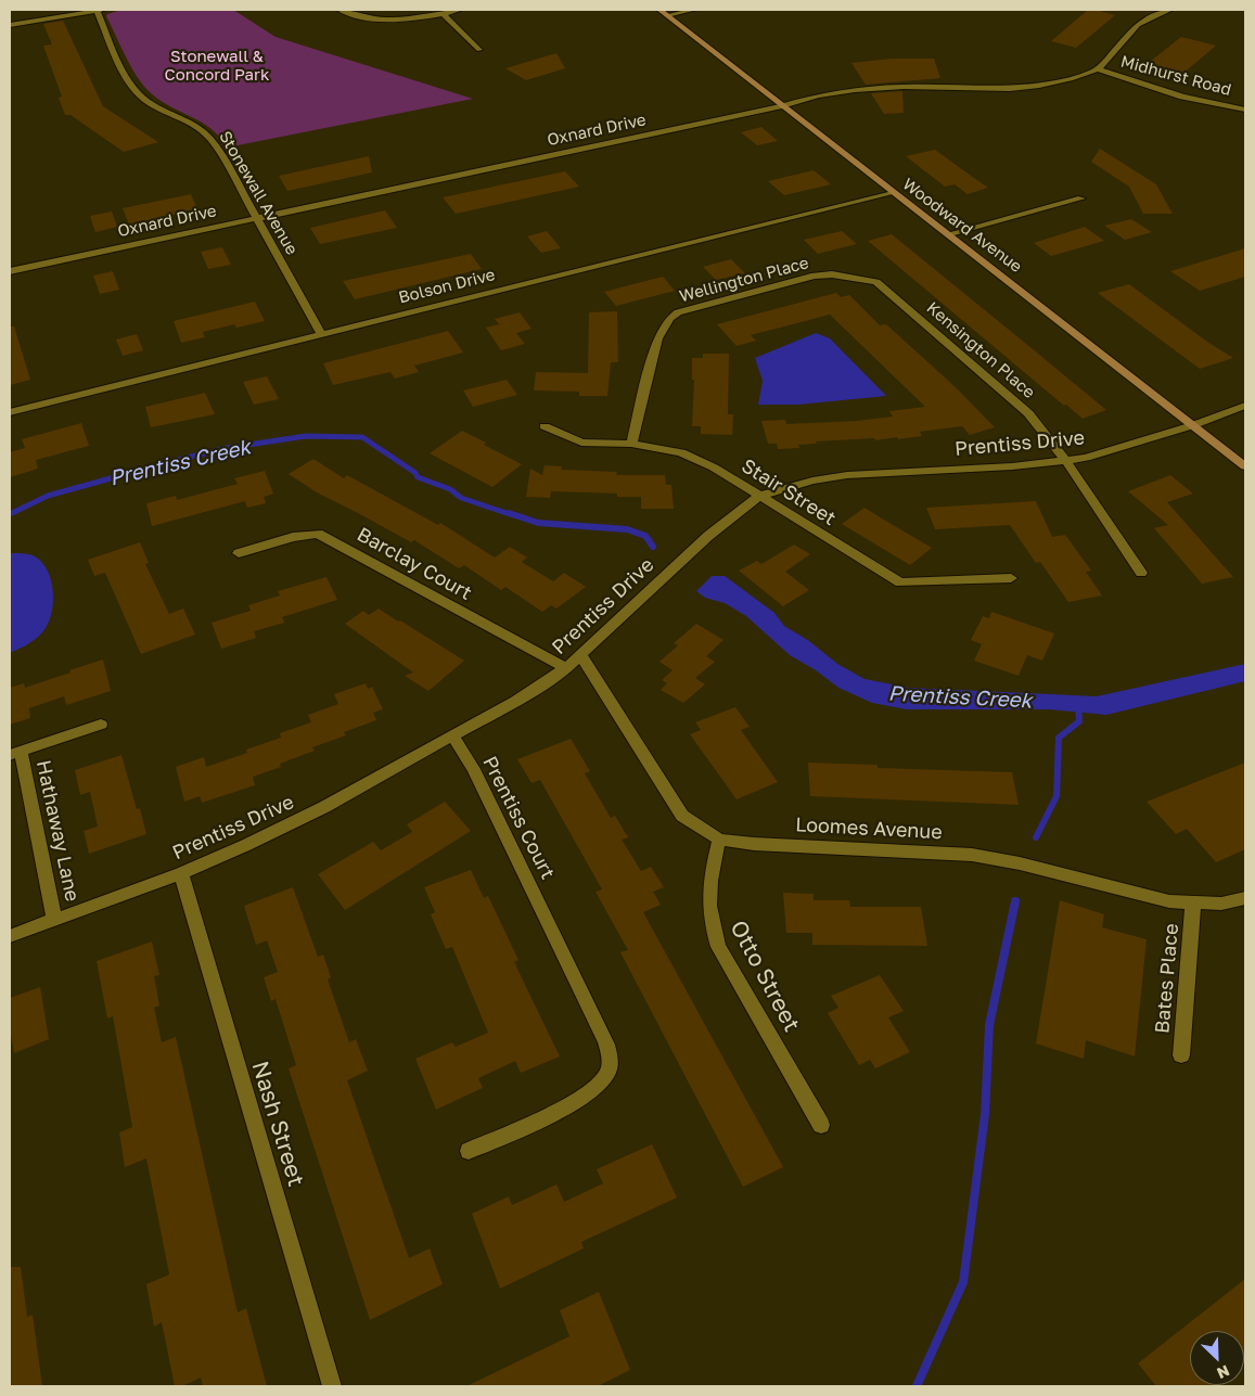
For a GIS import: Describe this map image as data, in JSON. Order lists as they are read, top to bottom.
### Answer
{
  "streets": {
    "main road": ["Woodward Avenue"],
    "street": [
      "Midhurst Road",
      "Oxnard Drive",
      "Stonewall Avenue",
      "Wellington Place",
      "Bolson Drive",
      "Kensington Place",
      "Prentiss Drive",
      "Stair Street",
      "Barclay Court",
      "Prentiss Court",
      "Loomes Avenue",
      "Hathaway Lane",
      "Otto Street",
      "Bates Place",
      "Nash Street"
    ]
  },
  "crossings": [
    ["Midhurst Road", "Oxnard Drive"],
    ["Oxnard Drive", "Stonewall Avenue"],
    ["Oxnard Drive", "Woodward Avenue"],
    ["Stonewall Avenue", "Bolson Drive"],
    ["Woodward Avenue", "Bolson Drive"],
    ["Woodward Avenue", "Prentiss Drive"],
    ["Wellington Place", "Kensington Place"],
    ["Wellington Place", "Stair Street"],
    ["Kensington Place", "Prentiss Drive"],
    ["Prentiss Drive", "Stair Street"],
    ["Prentiss Drive", "Barclay Court"],
    ["Prentiss Drive", "Prentiss Court"],
    ["Prentiss Drive", "Loomes Avenue"],
    ["Prentiss Drive", "Hathaway Lane"],
    ["Prentiss Drive", "Nash Street"],
    ["Loomes Avenue", "Otto Street"],
    ["Loomes Avenue", "Bates Place"]
  ],
  "water": ["Prentiss Creek"],
  "parks": ["Stonewall & Concord Park"],
  "north": "bottom right"
}
